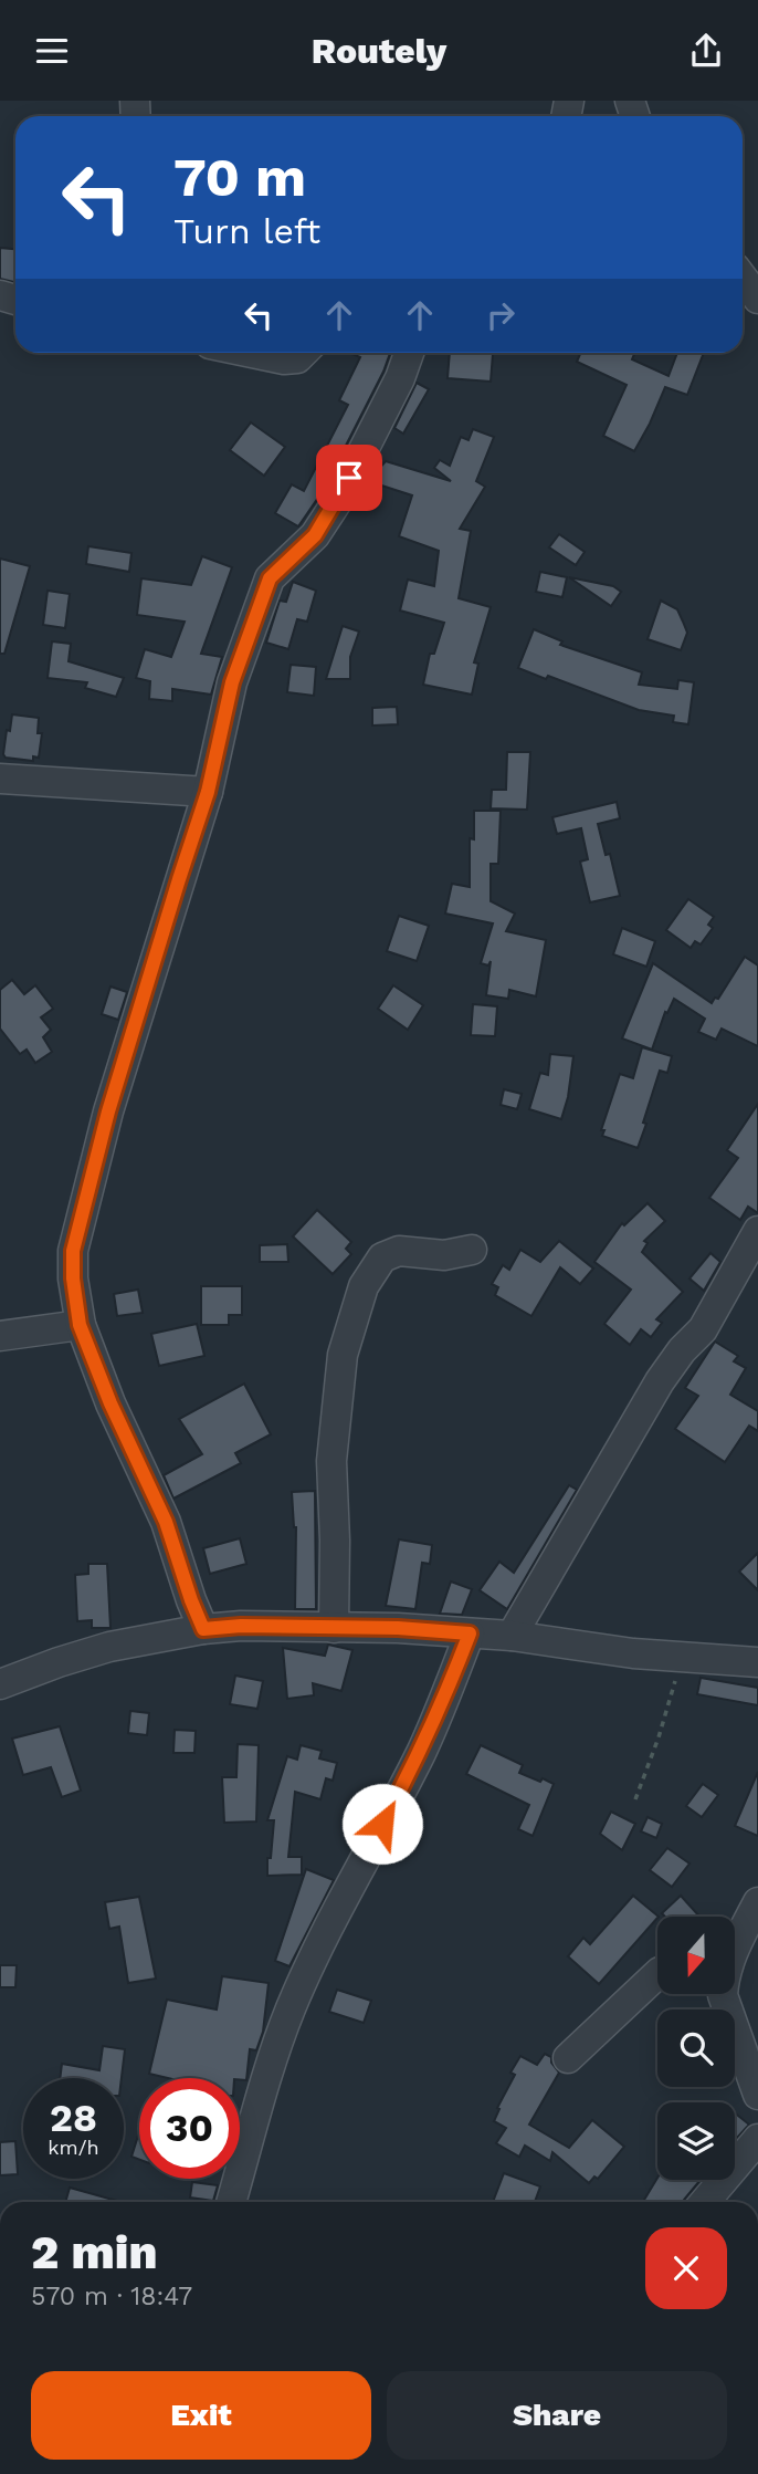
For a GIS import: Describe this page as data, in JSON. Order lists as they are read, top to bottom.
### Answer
{
  "north": "bottom",
  "page": {
    "header": "Routely",
    "turn": ["70 m", "Turn left"],
    "speed": "28 km/h",
    "limit": "30",
    "heading": ["2 min", "570 m · 18:47"],
    "buttons": ["Exit", "Share"]
  }
}
